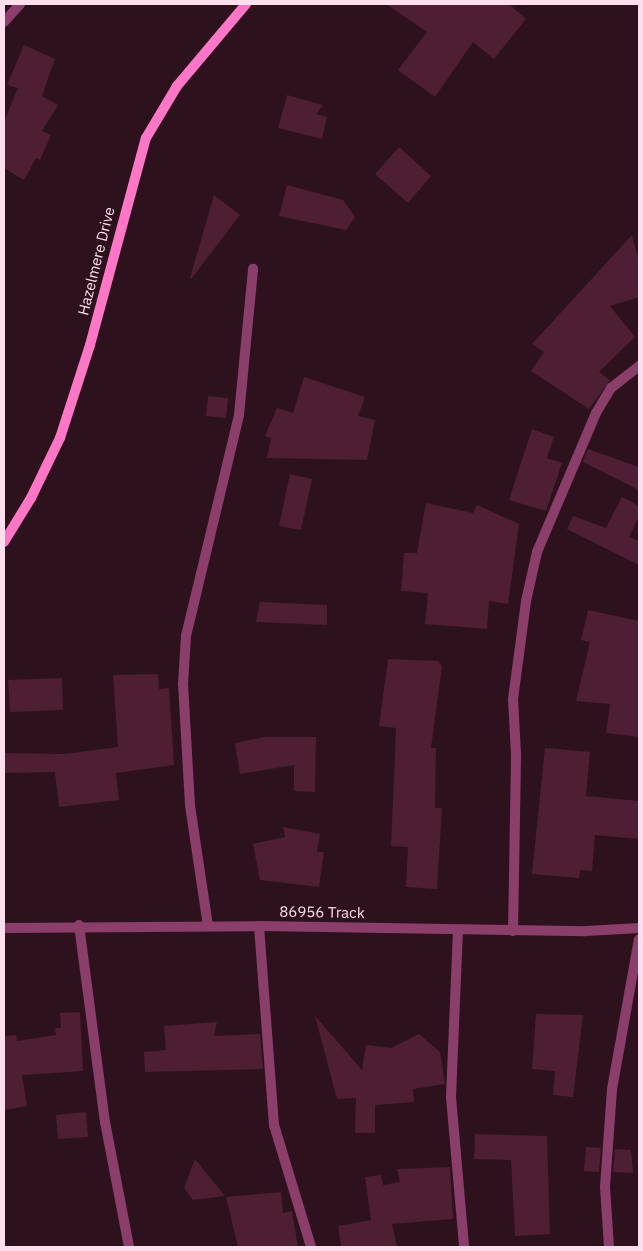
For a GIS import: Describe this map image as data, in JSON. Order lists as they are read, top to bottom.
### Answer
{
  "streets": {
    "street": ["Hazelmere Drive", "86956 Track"]
  }
}
